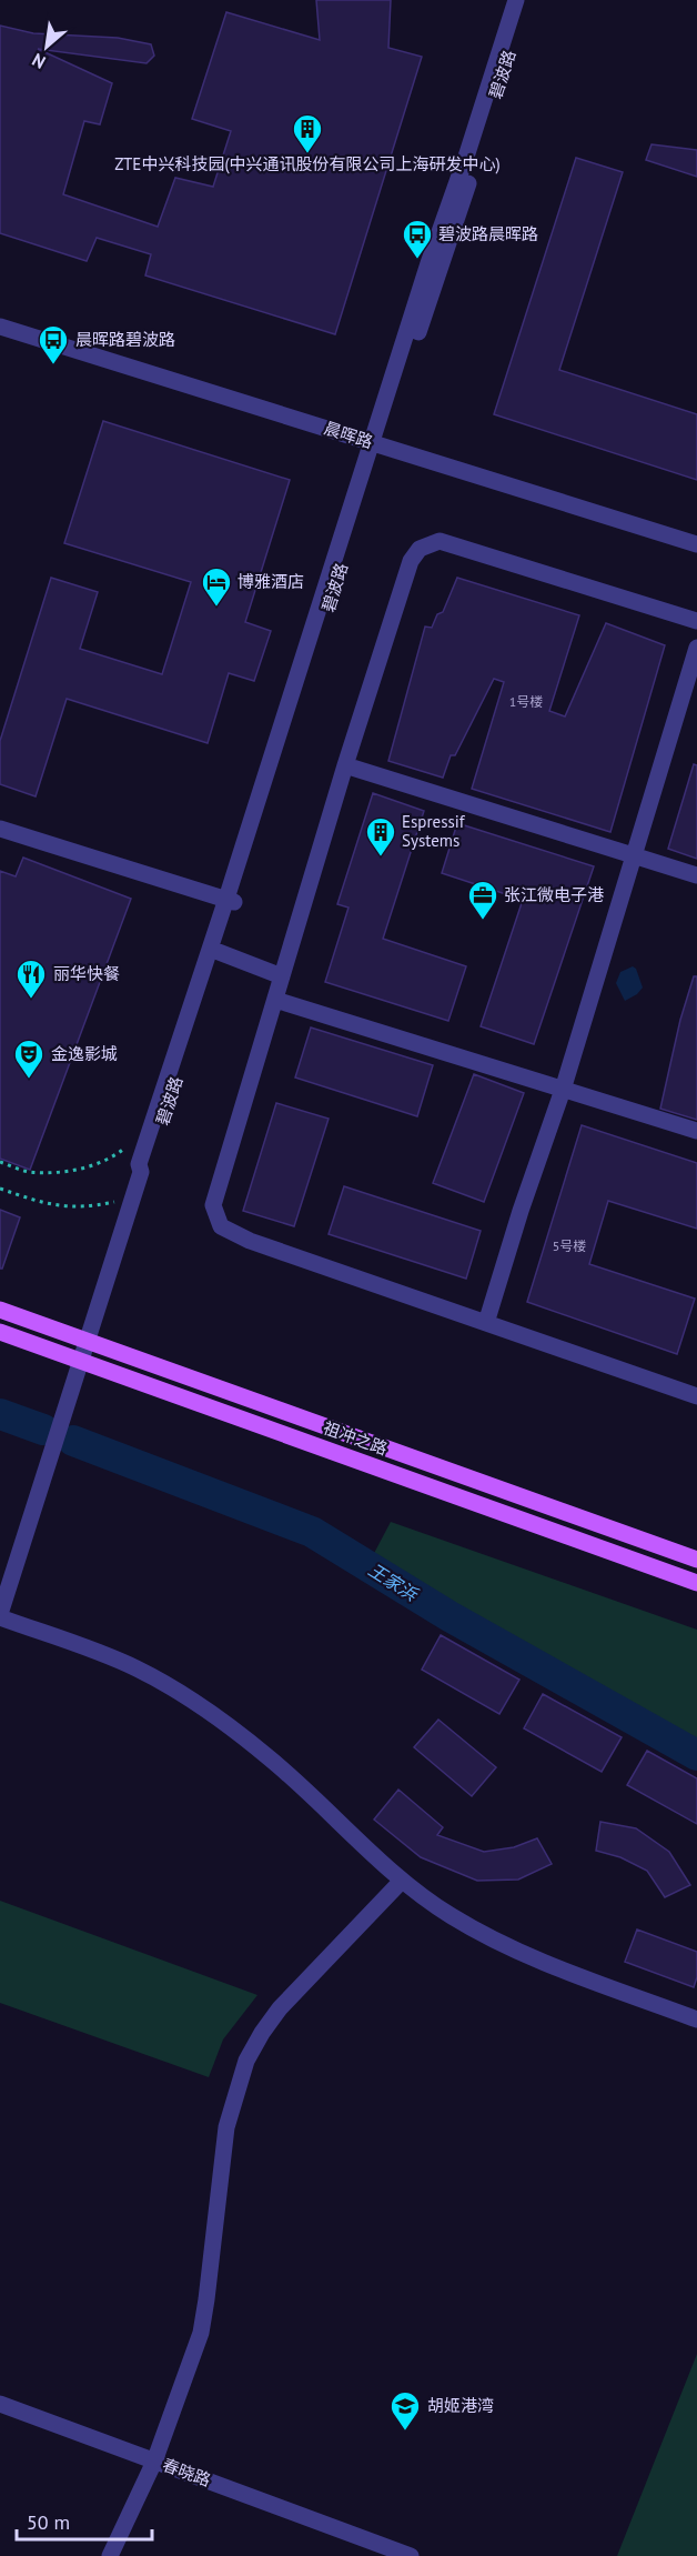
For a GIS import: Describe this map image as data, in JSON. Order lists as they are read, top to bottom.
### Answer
{
  "streets": {
    "main road": ["祖冲之路"],
    "street": ["碧波路", "晨晖路", "春晓路"]
  },
  "crossings": [
    ["碧波路", "晨晖路"],
    ["碧波路", "祖冲之路"]
  ],
  "water": ["王家浜"],
  "places": {
    "building": ["ZTE中兴科技园(中兴通讯股份有限公司上海研发中心)", "Espressif Systems"],
    "bus stop": ["碧波路晨晖路", "晨晖路碧波路"],
    "hotel": ["博雅酒店"],
    "office": ["张江微电子港"],
    "restaurant": ["丽华快餐"],
    "theatre": ["金逸影城"],
    "school or university": ["胡姬港湾"]
  },
  "house_numbers": ["1号楼", "5号楼"],
  "scale_bar": "50 m",
  "north": "bottom left"
}
